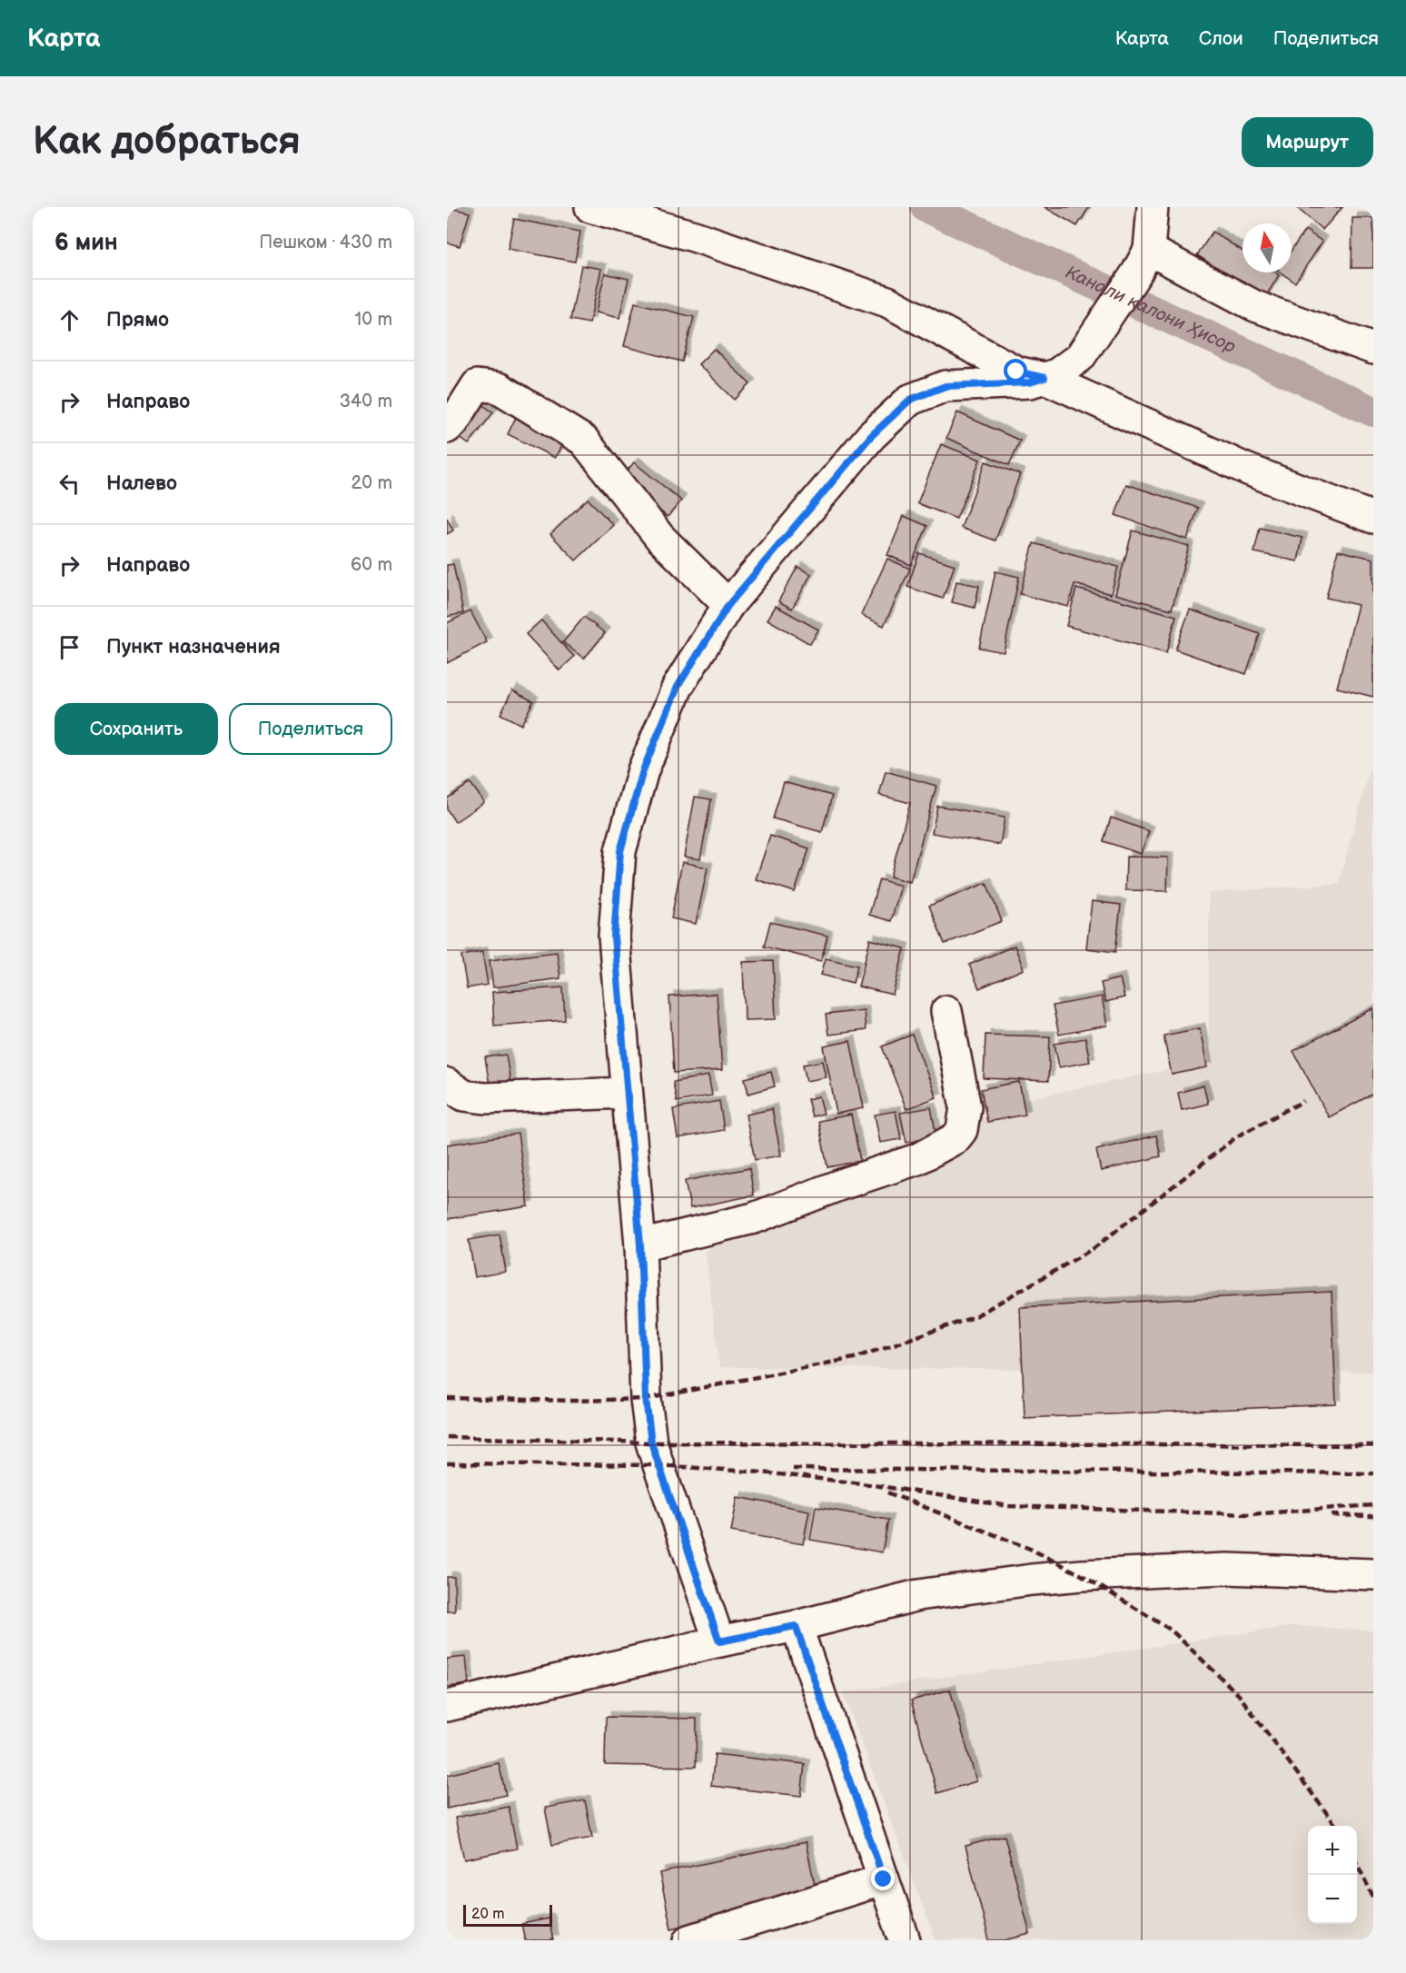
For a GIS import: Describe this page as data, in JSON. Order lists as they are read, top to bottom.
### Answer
{
  "water": ["Канали калони Ҳисор"],
  "scale_bar": "20 m",
  "north": "top",
  "page": {
    "header": "Карта",
    "nav": ["Карта", "Слои", "Поделиться"],
    "buttons": [
      "Маршрут",
      ["Сохранить", "Поделиться"]
    ],
    "title": "Как добраться",
    "heading": ["6 мин", "Пешком · 430 m"],
    "list": [
      ["Прямо", "10 m"],
      ["Направо", "340 m"],
      ["Налево", "20 m"],
      ["Направо", "60 m"],
      "Пункт назначения"
    ],
    "map_buttons": ["+", "−"],
    "scale": "20 m"
  }
}
